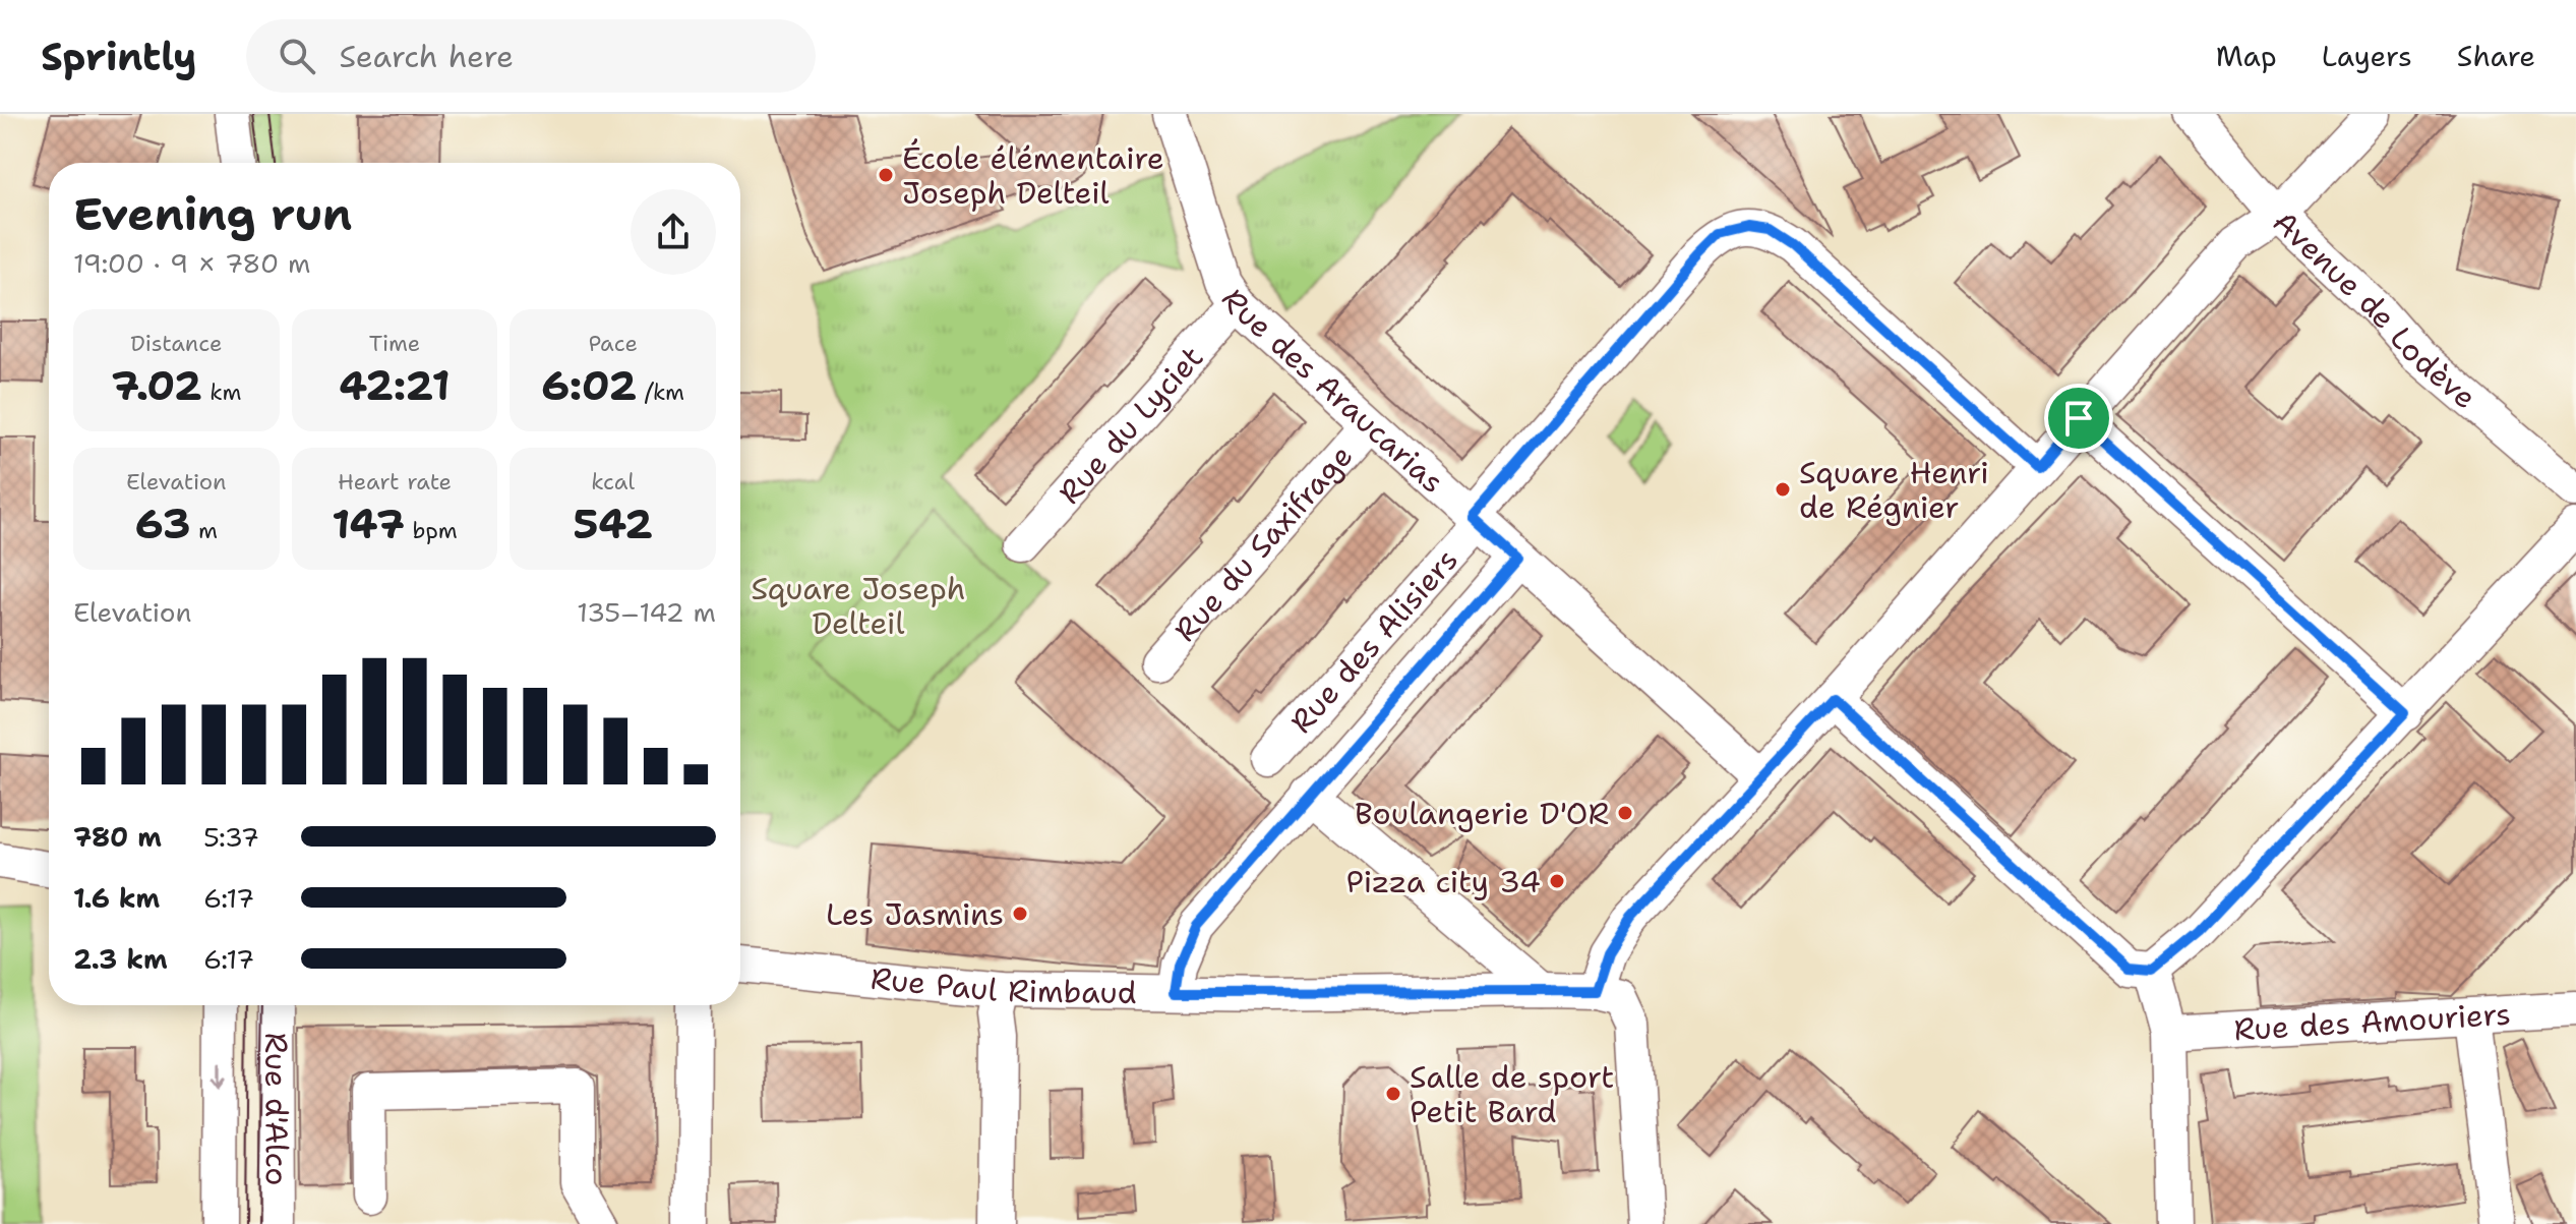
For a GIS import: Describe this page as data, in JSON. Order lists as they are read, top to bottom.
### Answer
{
  "streets": {
    "street": [
      "Avenue de Lodève",
      "Rue des Araucarias",
      "Rue du Lyciet",
      "Rue du Saxifrage",
      "Rue des Alisiers",
      "Rue Paul Rimbaud",
      "Rue des Amouriers",
      "Rue d'Alco"
    ]
  },
  "crossings": [
    ["Rue des Araucarias", "Rue du Lyciet"],
    ["Rue des Araucarias", "Rue du Saxifrage"],
    ["Rue des Araucarias", "Rue des Alisiers"]
  ],
  "parks": ["Square Joseph Delteil"],
  "places": [
    "École élémentaire Joseph Delteil",
    "Square Henri de Régnier",
    "Boulangerie D'OR",
    "Pizza city 34",
    "Les Jasmins",
    "Salle de sport Petit Bard"
  ],
  "page": {
    "header": "Sprintly",
    "search": "Search here",
    "nav": ["Map", "Layers", "Share"],
    "heading": ["Evening run", "19:00 · 9 × 780 m"],
    "stats": [
      ["Distance", "7.02 km"],
      ["Time", "42:21"],
      ["Pace", "6:02 /km"],
      ["Elevation", "63 m"],
      ["Heart rate", "147 bpm"],
      ["kcal", "542"]
    ],
    "chart": ["Elevation", "135–142 m"],
    "list": [
      {
        "name": "780 m",
        "note": "5:37"
      },
      {
        "name": "1.6 km",
        "note": "6:17"
      },
      {
        "name": "2.3 km",
        "note": "6:17"
      }
    ]
  }
}
